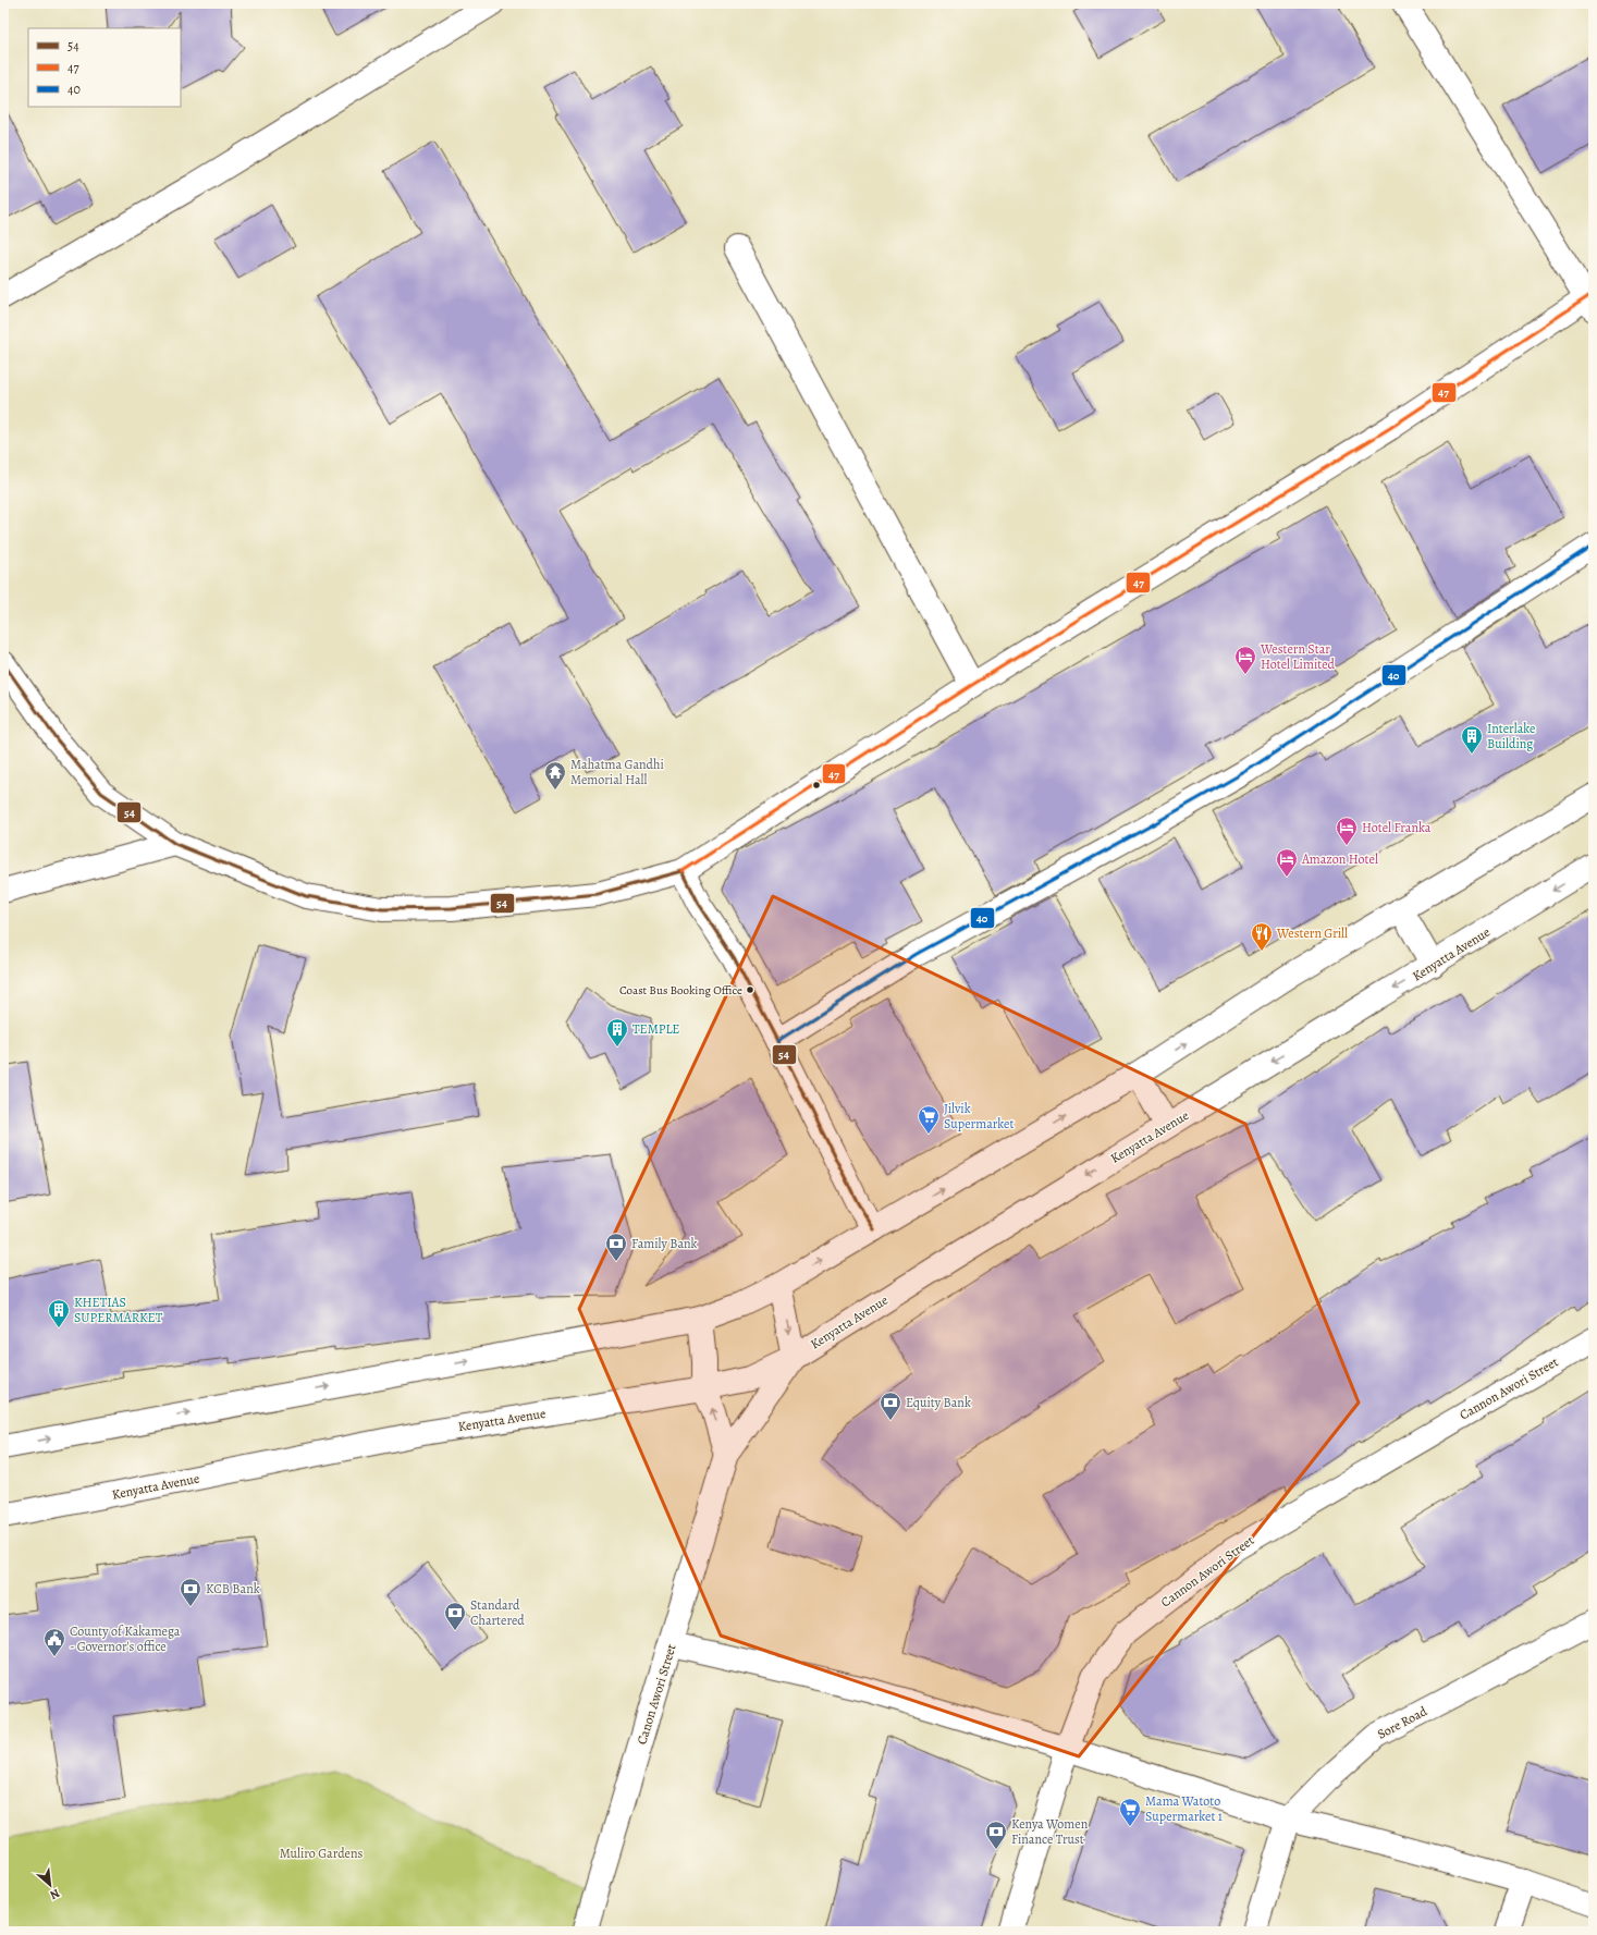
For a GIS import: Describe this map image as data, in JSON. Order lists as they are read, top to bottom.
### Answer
{
  "streets": {
    "main road": [
      "Kenyatta Avenue",
      "Cannon Awori Street",
      "Canon Awori Street",
      "Sore Road"
    ]
  },
  "crossings": [
    ["Kenyatta Avenue", "Canon Awori Street"]
  ],
  "parks": ["Muliro Gardens"],
  "places": {
    "hotel": ["Western Star Hotel Limited", "Hotel Franka", "Amazon Hotel"],
    "building": ["Interlake Building", "TEMPLE", "KHETIAS SUPERMARKET"],
    "temple": ["Mahatma Gandhi Memorial Hall"],
    "restaurant": ["Western Grill"],
    "other": ["Coast Bus Booking Office"],
    "supermarket": ["Jilvik Supermarket", "Mama Watoto Supermarket 1"],
    "bank": [
      "Family Bank",
      "Equity Bank",
      "KCB Bank",
      "Standard Chartered",
      "Kenya Women Finance Trust"
    ],
    "public building": ["County of Kakamega - Governor's office"]
  },
  "lines": ["transit line 47", "transit line 40", "transit line 54"],
  "legend": ["54", "47", "40"],
  "north": "bottom right"
}
